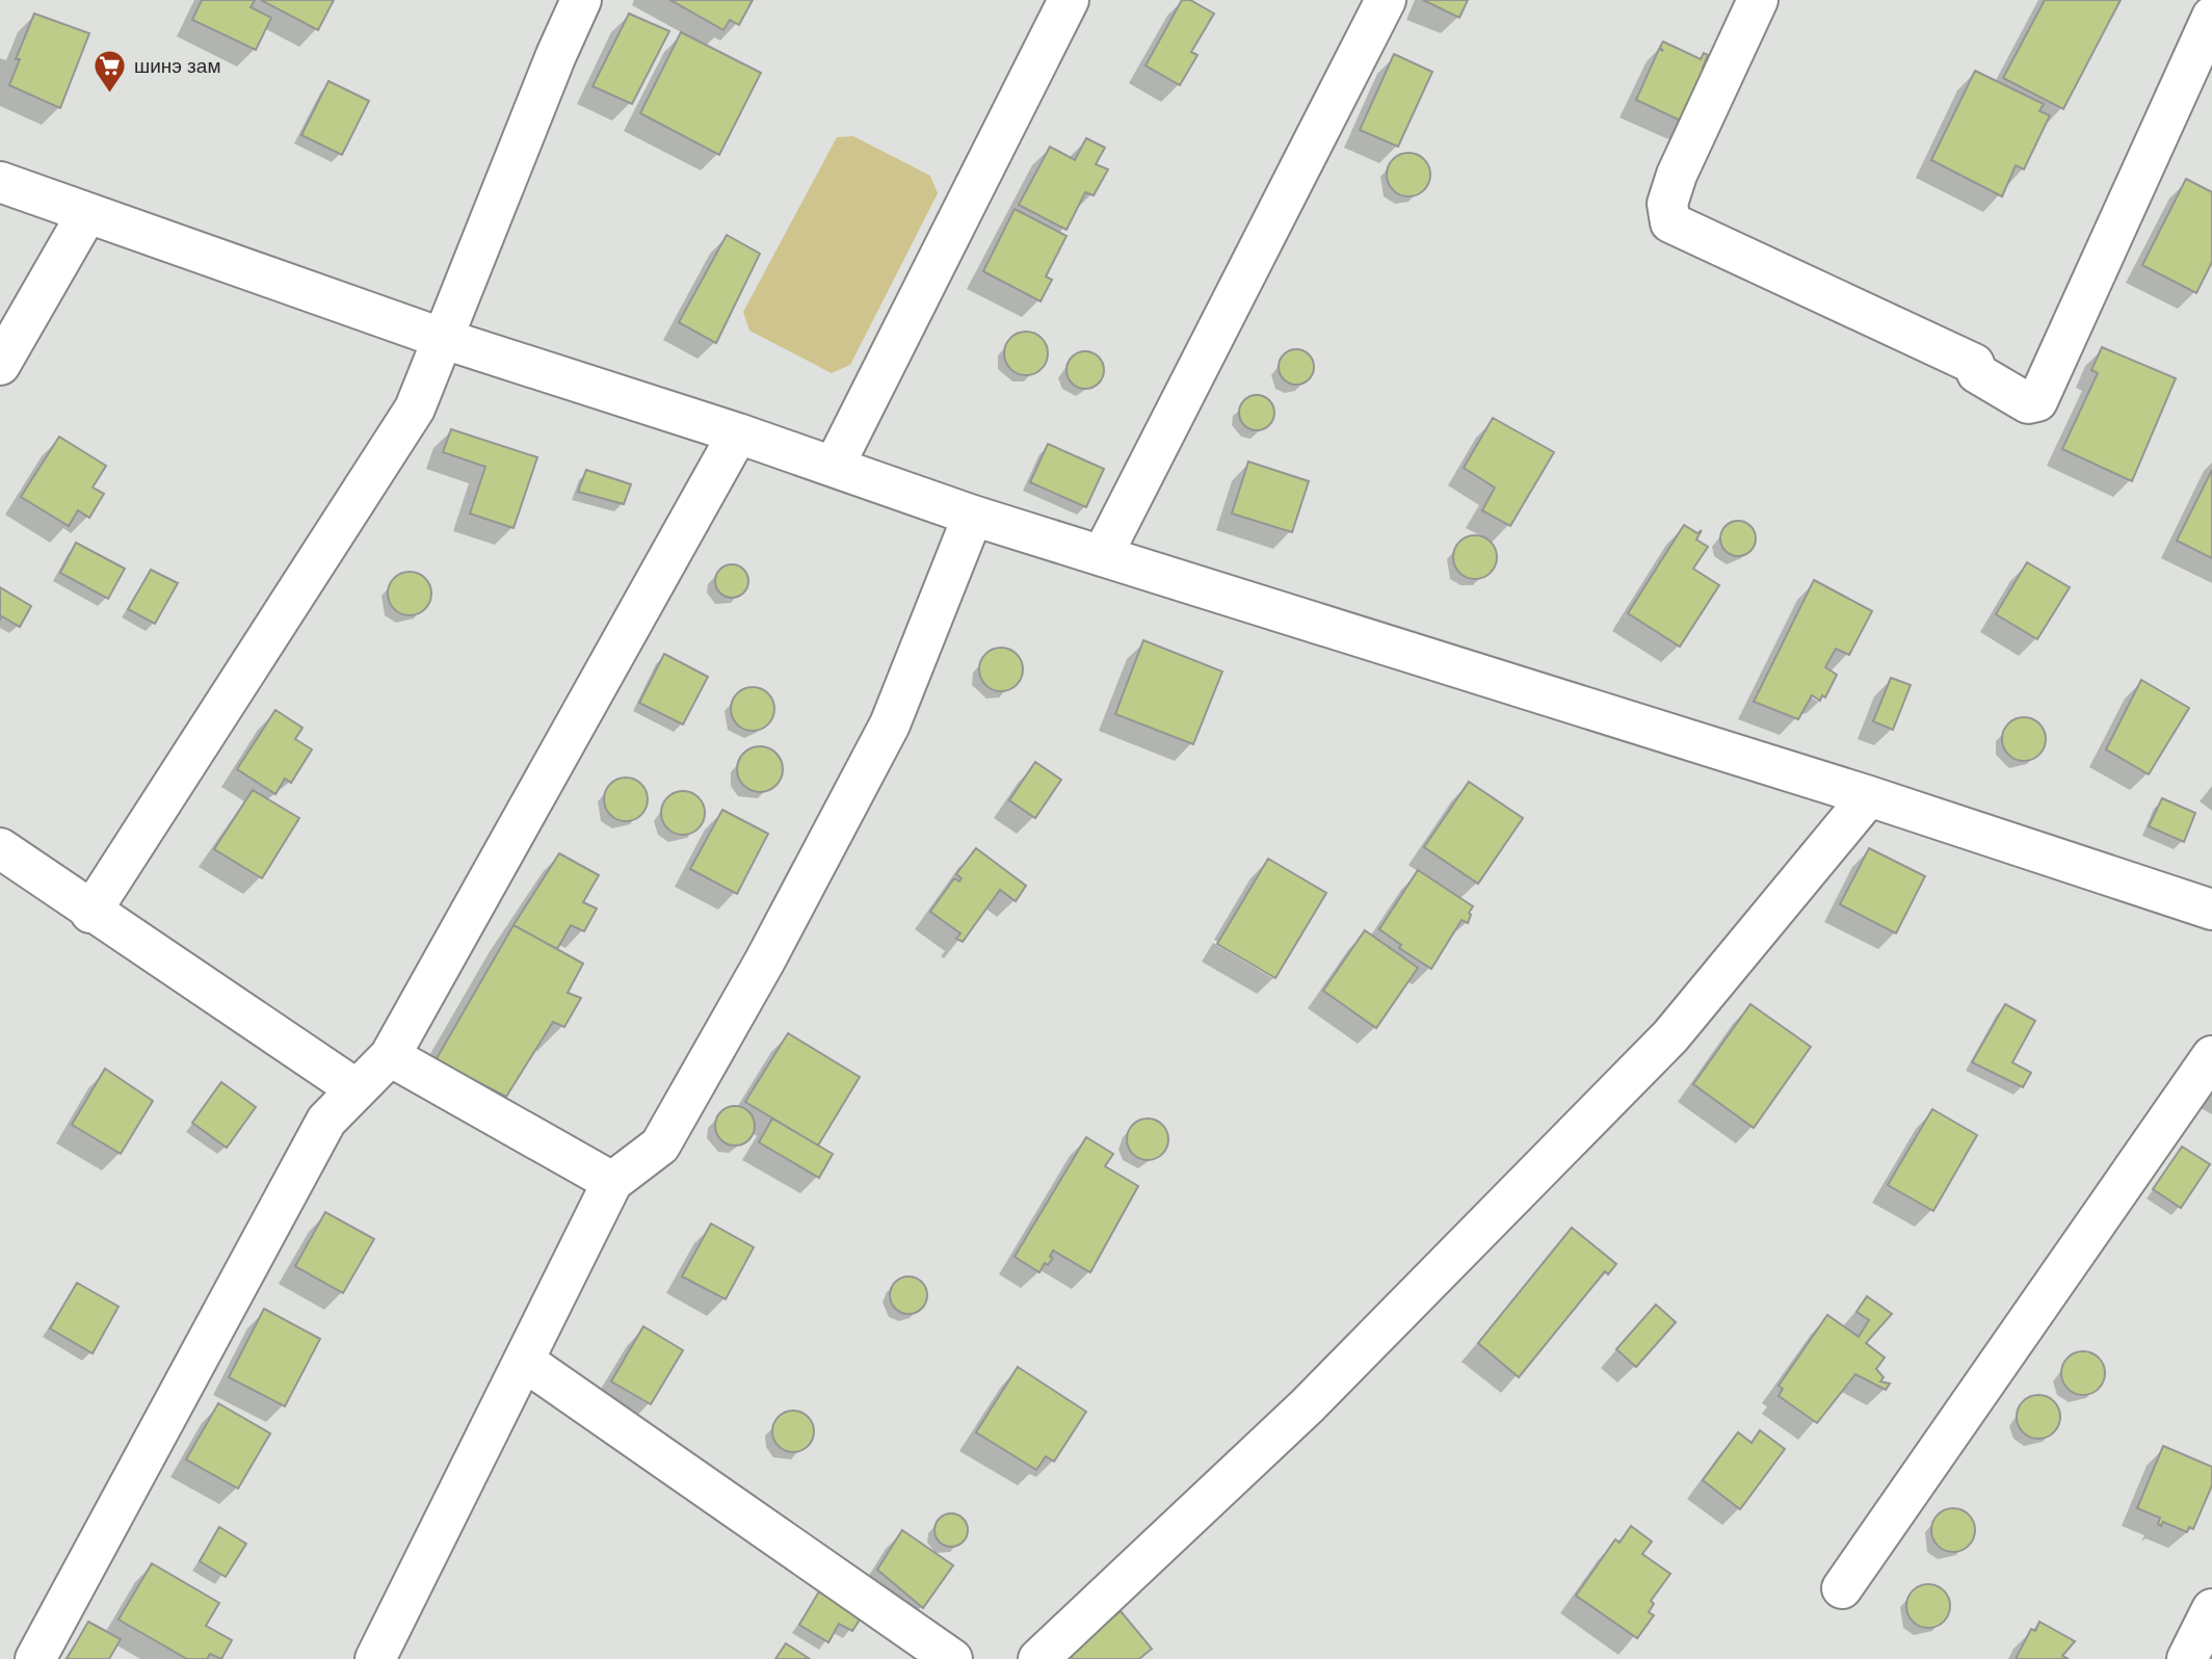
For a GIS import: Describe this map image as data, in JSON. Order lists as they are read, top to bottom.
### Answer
{
  "places": {
    "supermarket": ["шинэ зам"]
  }
}
